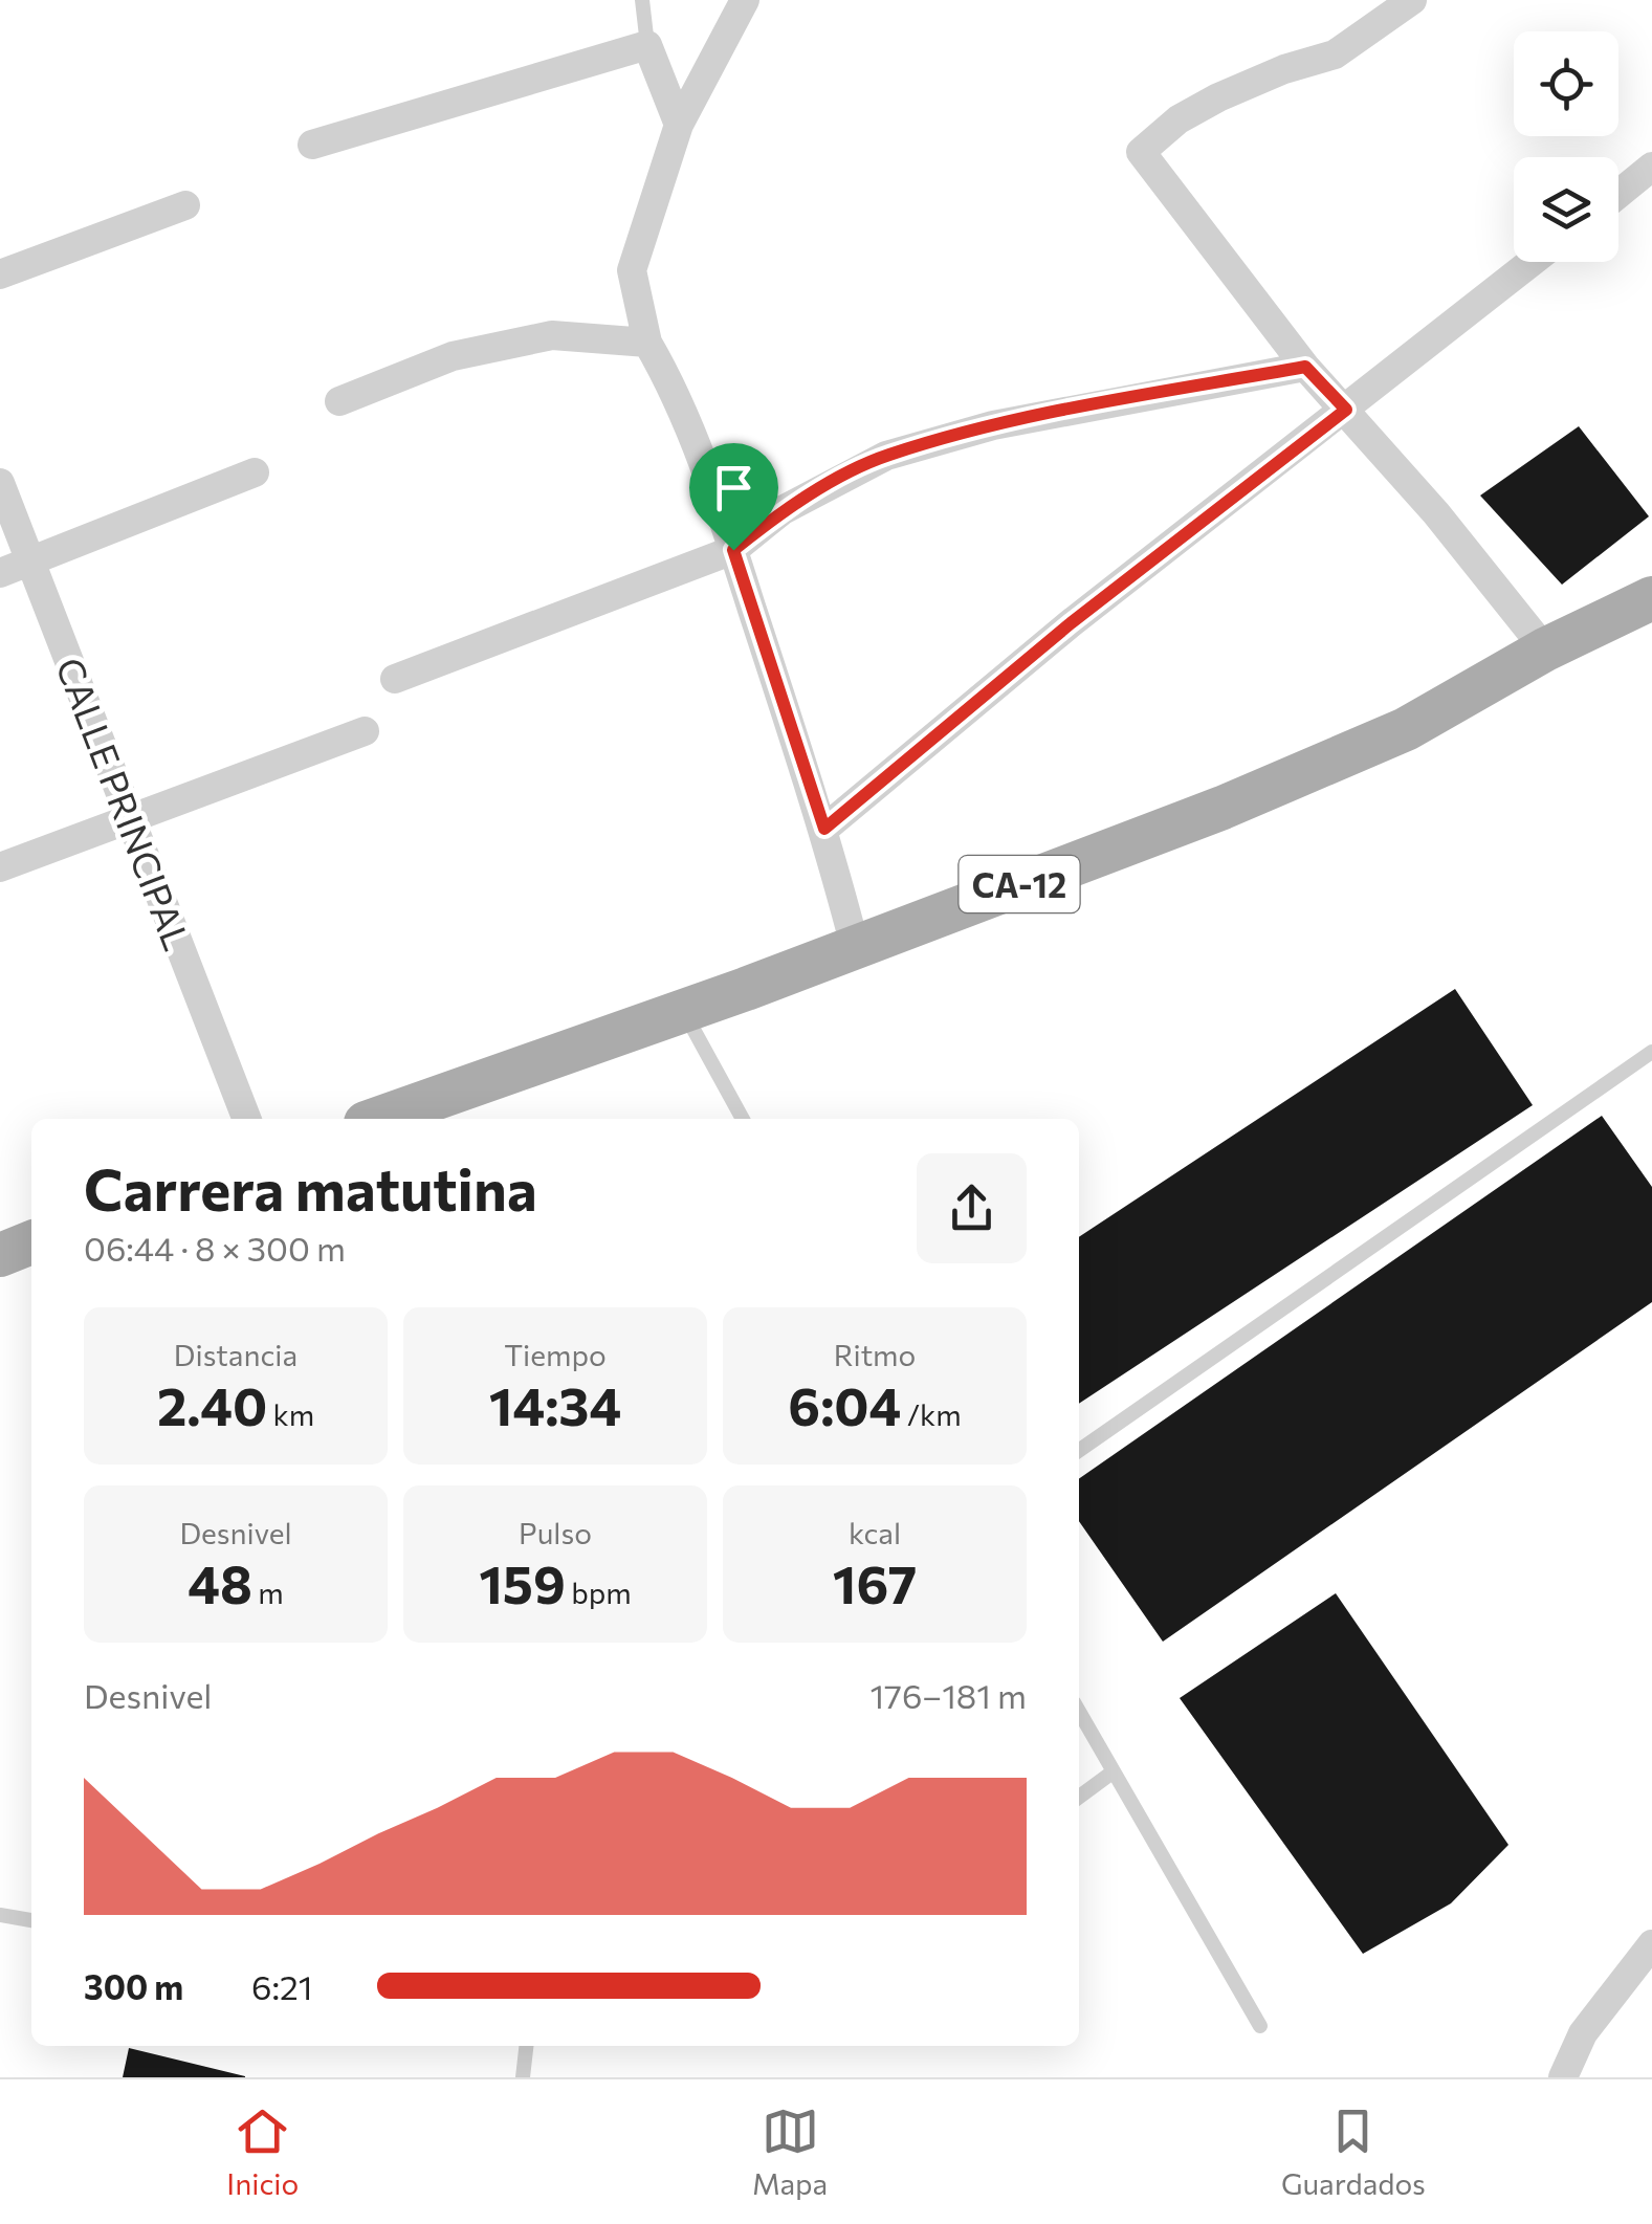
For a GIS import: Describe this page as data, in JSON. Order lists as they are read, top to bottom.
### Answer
{
  "streets": {
    "main road": ["CA-12"],
    "street": ["CALLE PRINCIPAL"]
  },
  "page": {
    "heading": ["Carrera matutina", "06:44 · 8 × 300 m"],
    "stats": [
      ["Distancia", "2.40 km"],
      ["Tiempo", "14:34"],
      ["Ritmo", "6:04 /km"],
      ["Desnivel", "48 m"],
      ["Pulso", "159 bpm"],
      ["kcal", "167"]
    ],
    "chart": ["Desnivel", "176–181 m"],
    "list": [
      {
        "name": "300 m",
        "note": "6:21"
      }
    ],
    "tabs": ["Inicio", "Mapa", "Guardados"]
  }
}
